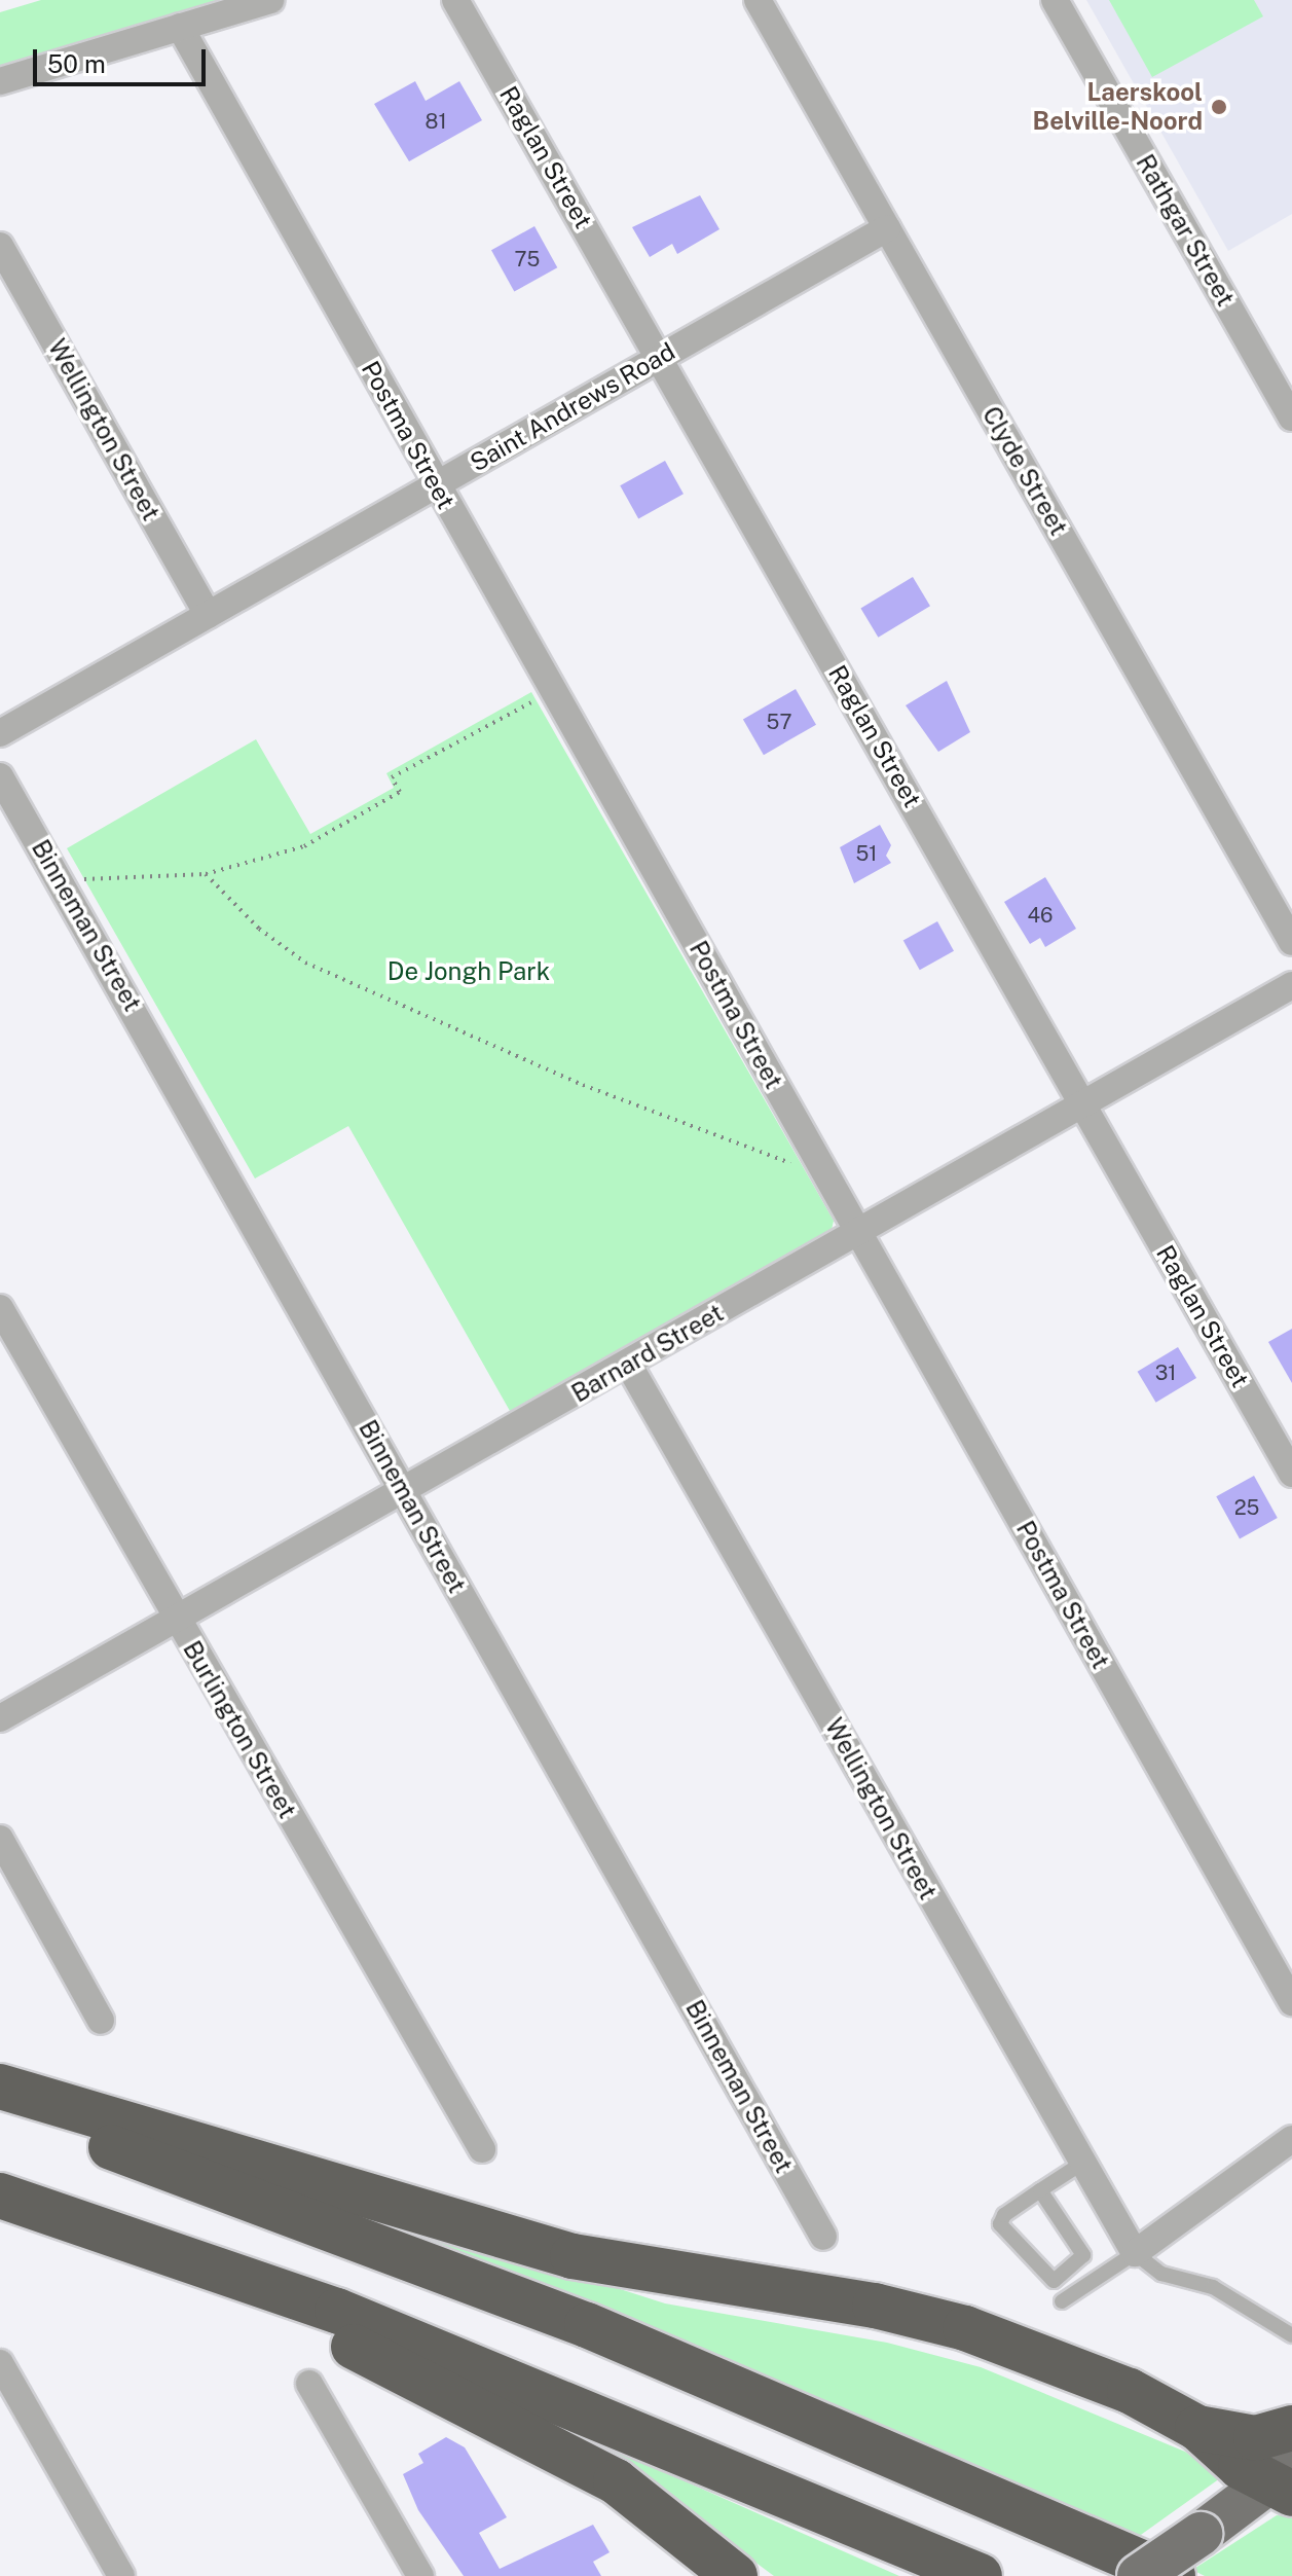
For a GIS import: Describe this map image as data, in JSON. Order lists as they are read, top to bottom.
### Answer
{
  "streets": {
    "street": [
      "Raglan Street",
      "Rathgar Street",
      "Saint Andrews Road",
      "Wellington Street",
      "Postma Street",
      "Clyde Street",
      "Binneman Street",
      "Barnard Street",
      "Burlington Street"
    ]
  },
  "crossings": [
    ["Raglan Street", "Saint Andrews Road"],
    ["Raglan Street", "Barnard Street"],
    ["Saint Andrews Road", "Wellington Street"],
    ["Saint Andrews Road", "Postma Street"],
    ["Saint Andrews Road", "Clyde Street"],
    ["Wellington Street", "Barnard Street"],
    ["Postma Street", "Barnard Street"],
    ["Binneman Street", "Barnard Street"],
    ["Barnard Street", "Burlington Street"]
  ],
  "parks": ["De Jongh Park"],
  "places": ["Laerskool Belville-Noord"],
  "house_numbers": [
    "81",
    "75",
    "57",
    "51",
    "46",
    "31",
    "25"
  ],
  "scale_bar": "50 m"
}
